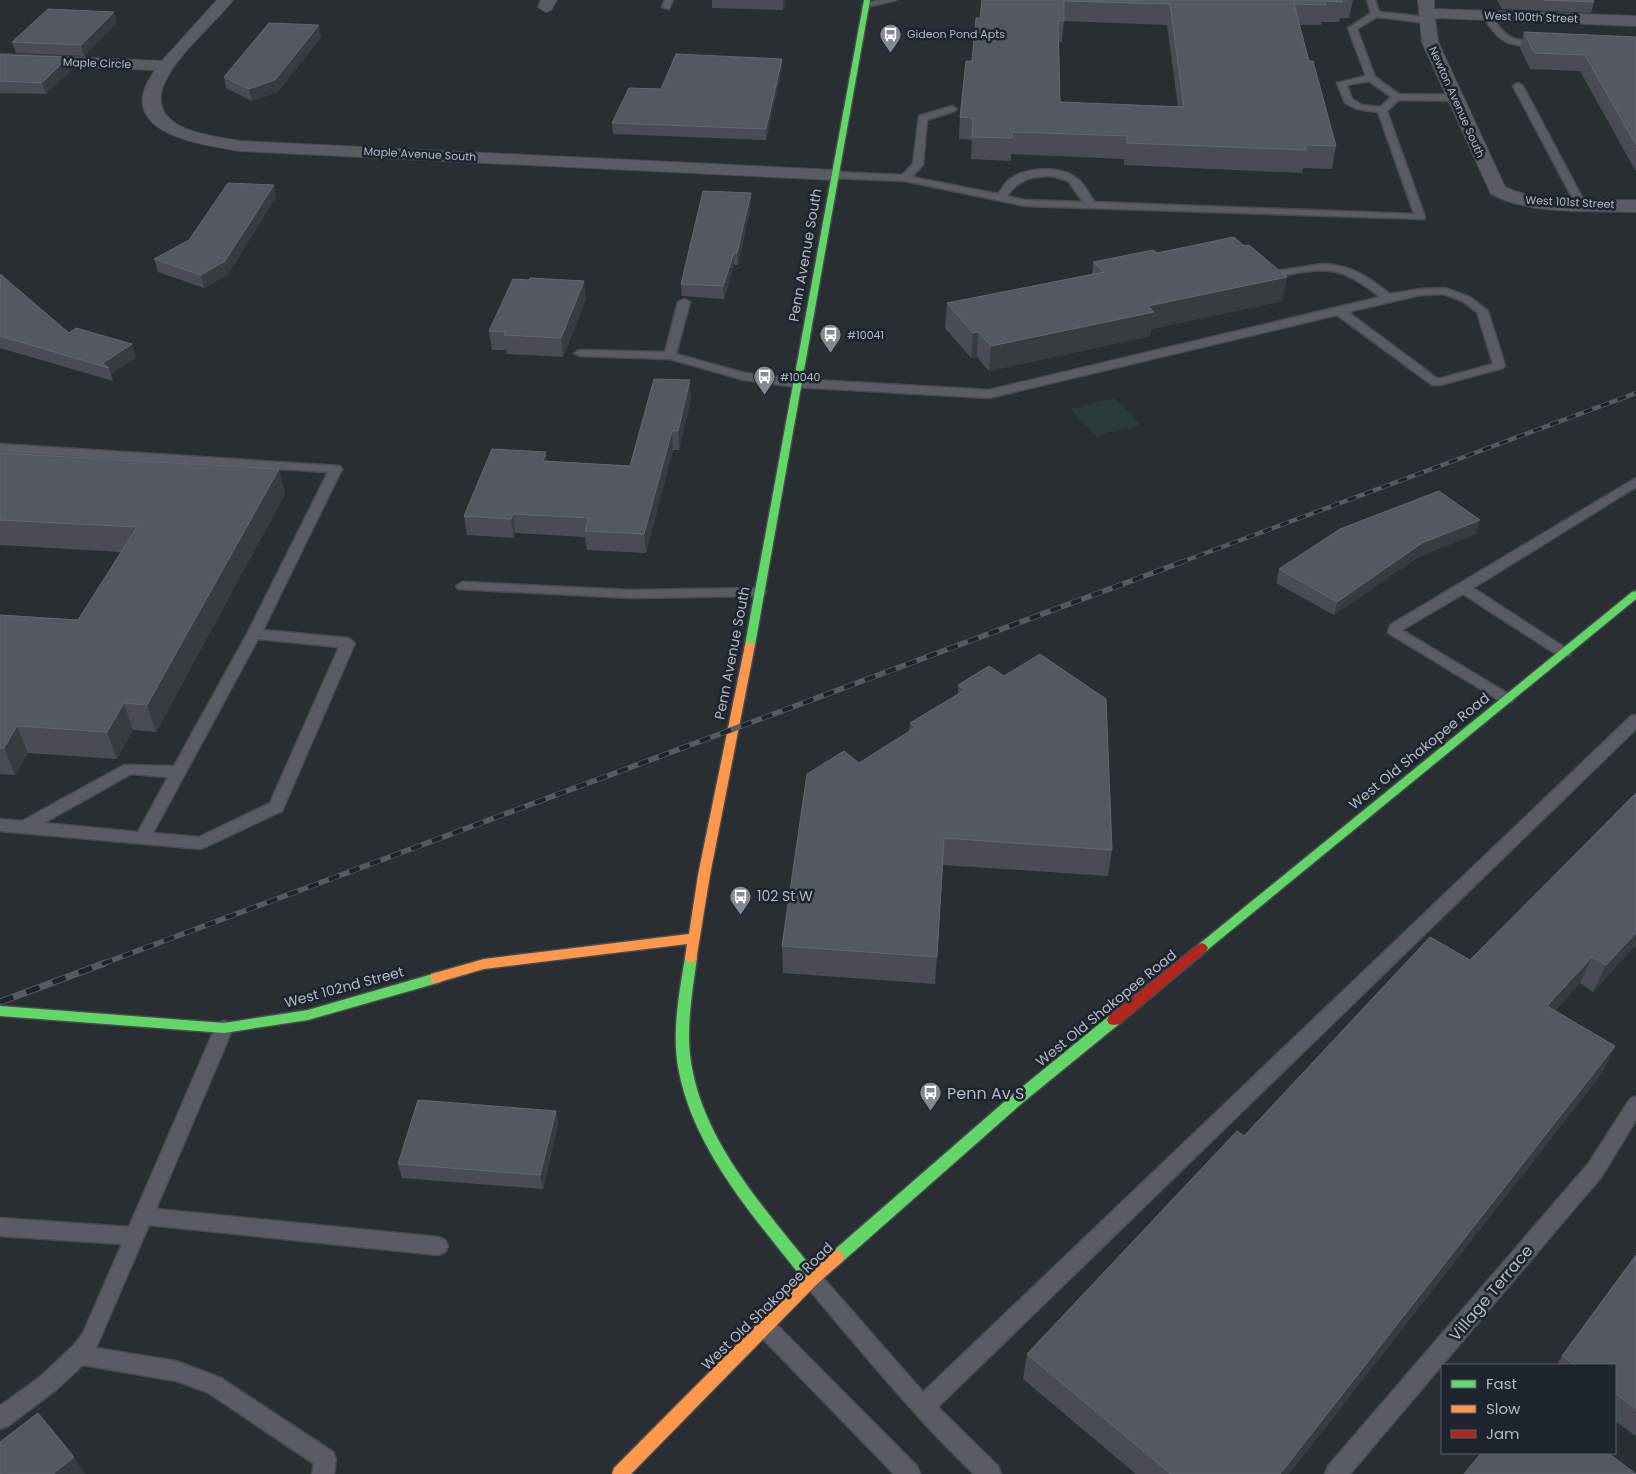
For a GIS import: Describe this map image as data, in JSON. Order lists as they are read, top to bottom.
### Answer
{
  "streets": {
    "main road": ["Penn Avenue South", "West Old Shakopee Road", "West 102nd Street"],
    "street": [
      "West 100th Street",
      "Maple Circle",
      "Newton Avenue South",
      "Maple Avenue South",
      "West 101st Street"
    ],
    "lane": ["Village Terrace"]
  },
  "crossings": [
    ["West 100th Street", "Newton Avenue South"],
    ["Maple Circle", "Maple Avenue South"],
    ["Newton Avenue South", "West 101st Street"],
    ["Maple Avenue South", "Penn Avenue South"],
    ["Penn Avenue South", "West Old Shakopee Road"],
    ["Penn Avenue South", "West 102nd Street"]
  ],
  "places": {
    "bus stop": [
      "Gideon Pond Apts",
      "#10041",
      "#10040",
      "102 St W",
      "Penn Av S"
    ]
  },
  "legend": ["Fast", "Slow", "Jam"]
}
